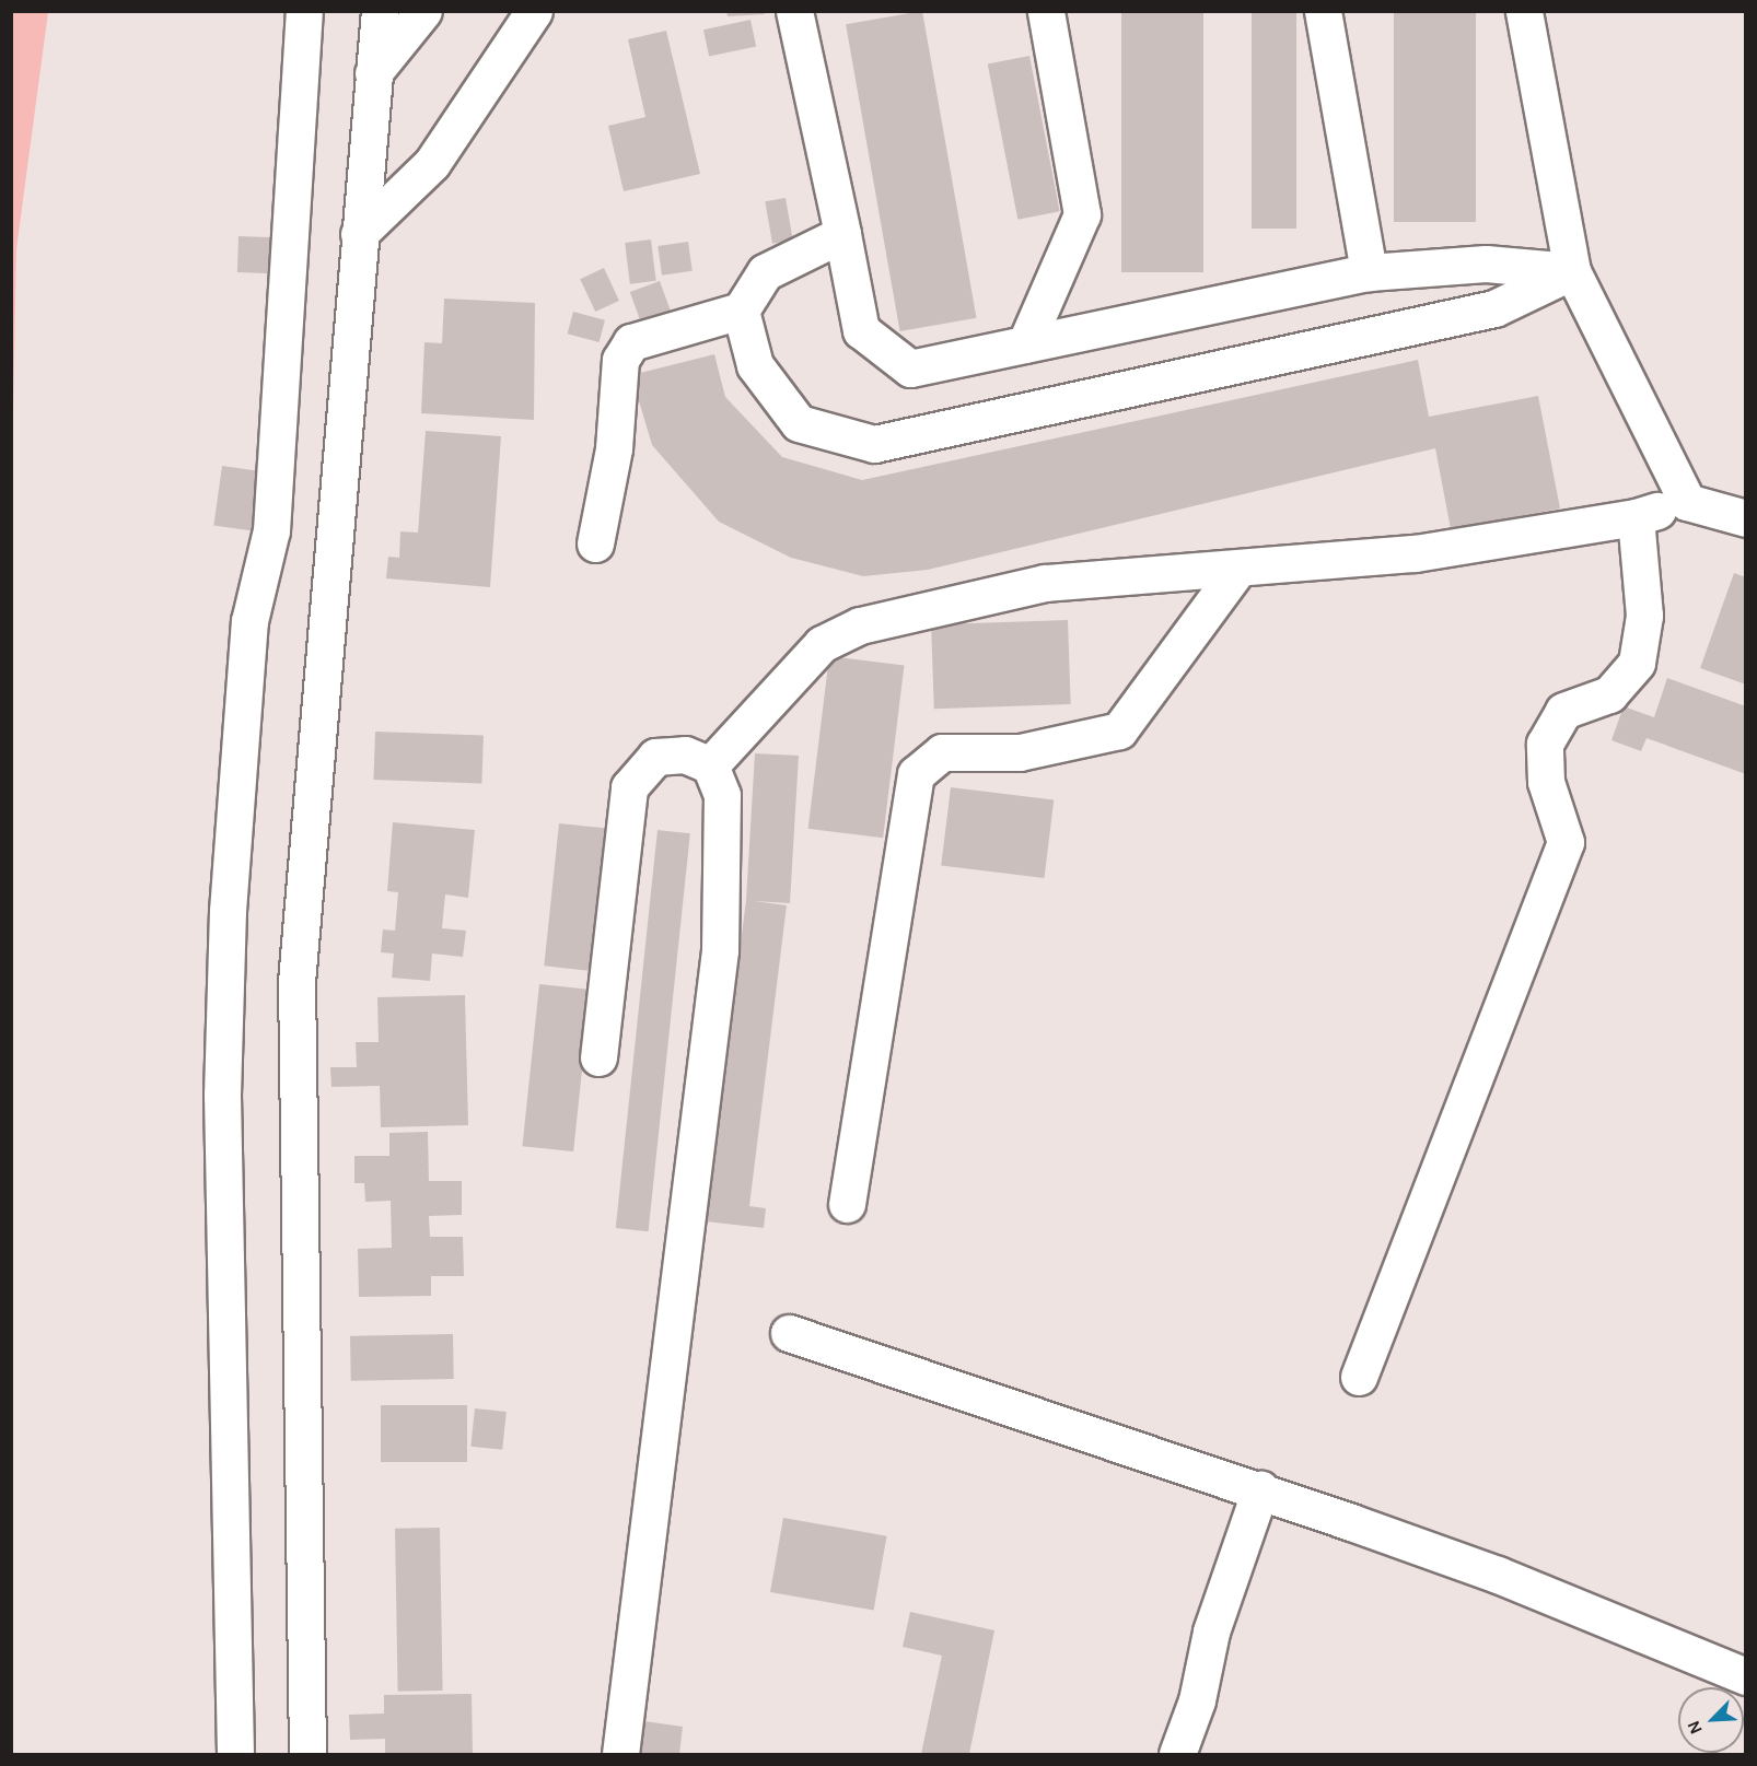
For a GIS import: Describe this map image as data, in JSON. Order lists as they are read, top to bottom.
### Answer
{
  "north": "bottom left"
}
